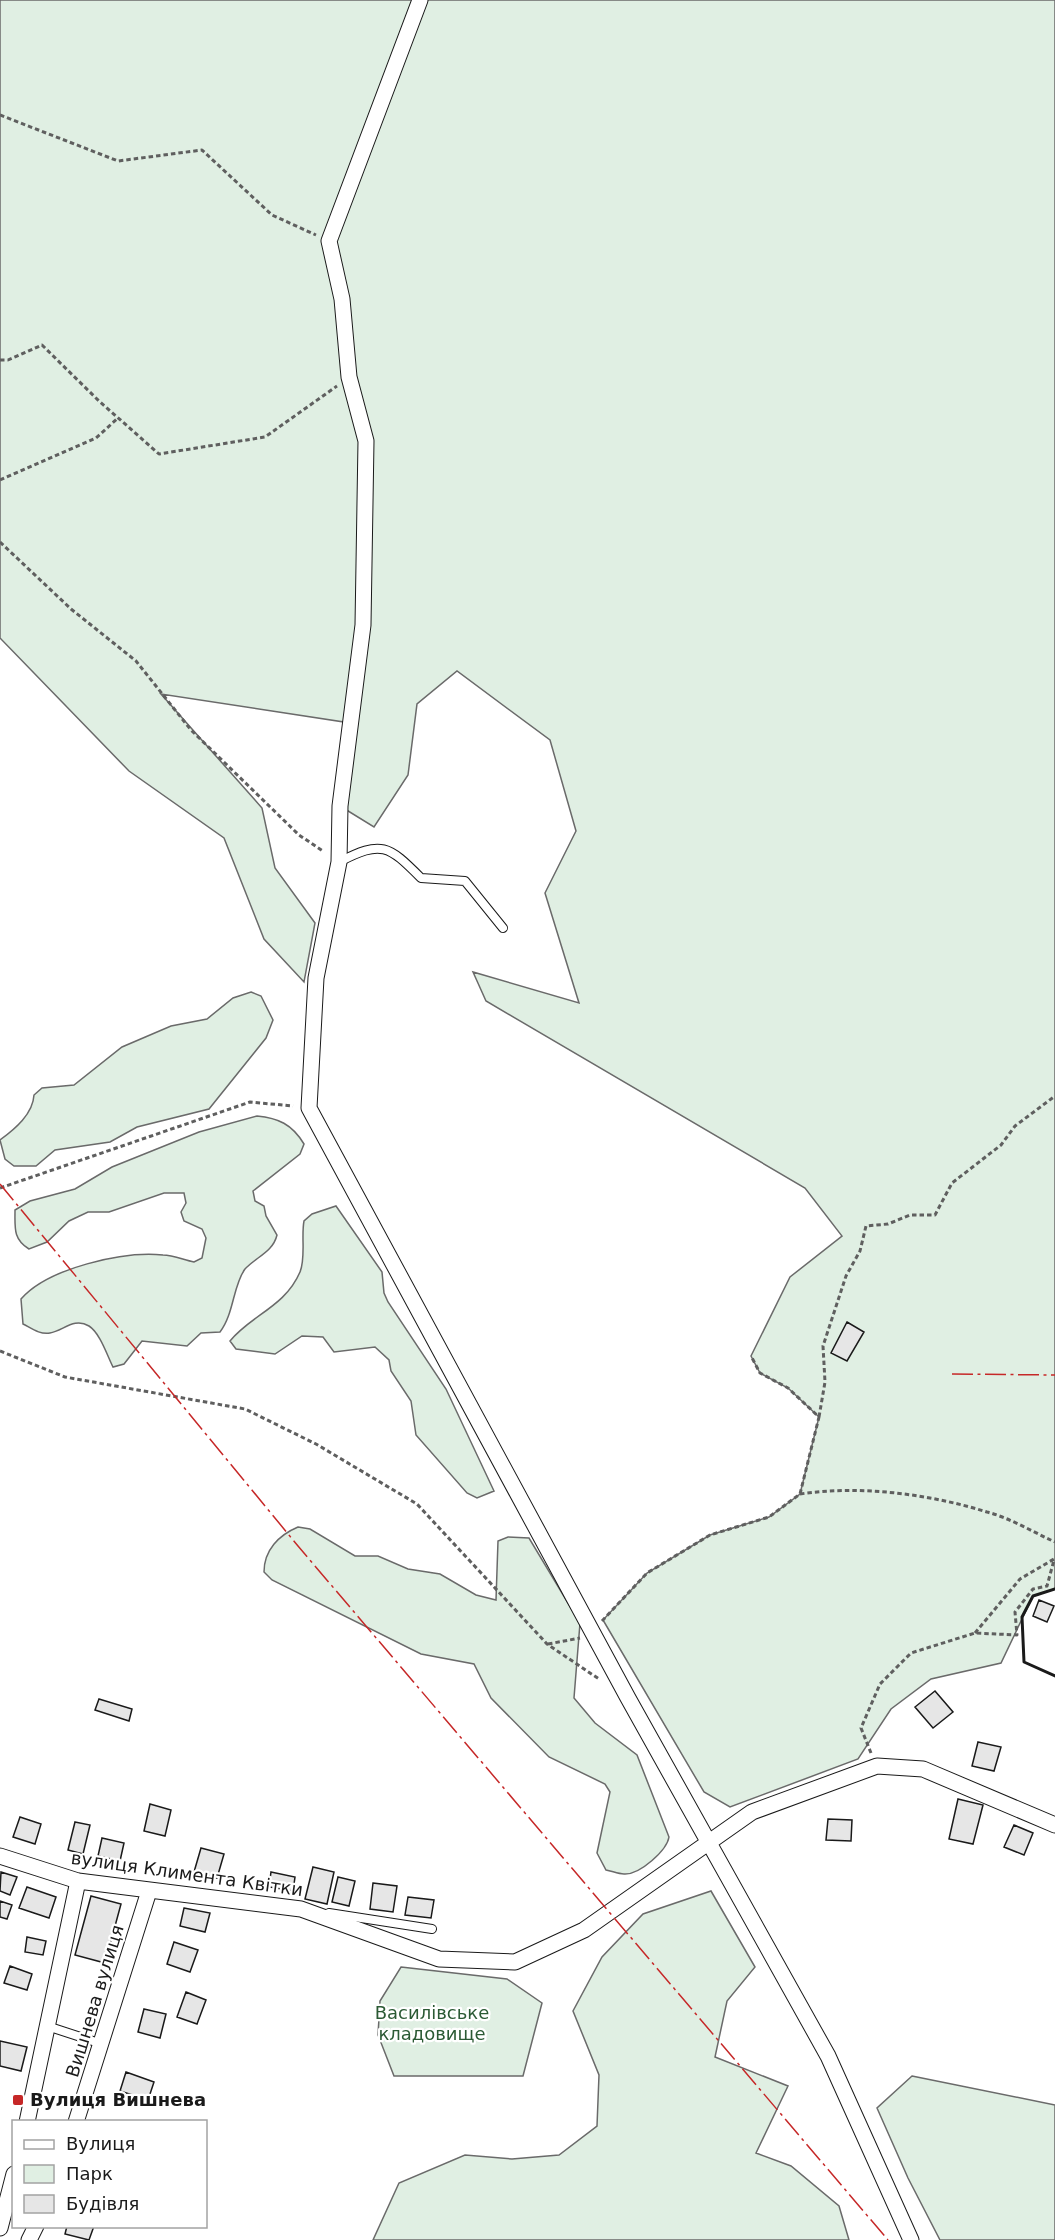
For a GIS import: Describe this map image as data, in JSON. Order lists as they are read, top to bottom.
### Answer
{
  "streets": {
    "street": ["вулиця Климента Квітки", "Вишнева вулиця"]
  },
  "crossings": [
    ["вулиця Климента Квітки", "Вишнева вулиця"]
  ],
  "parks": ["Василівське кладовище"],
  "places": {
    "transit": ["Вулиця Вишнева"]
  },
  "legend": ["Вулиця", "Парк", "Будівля"]
}
